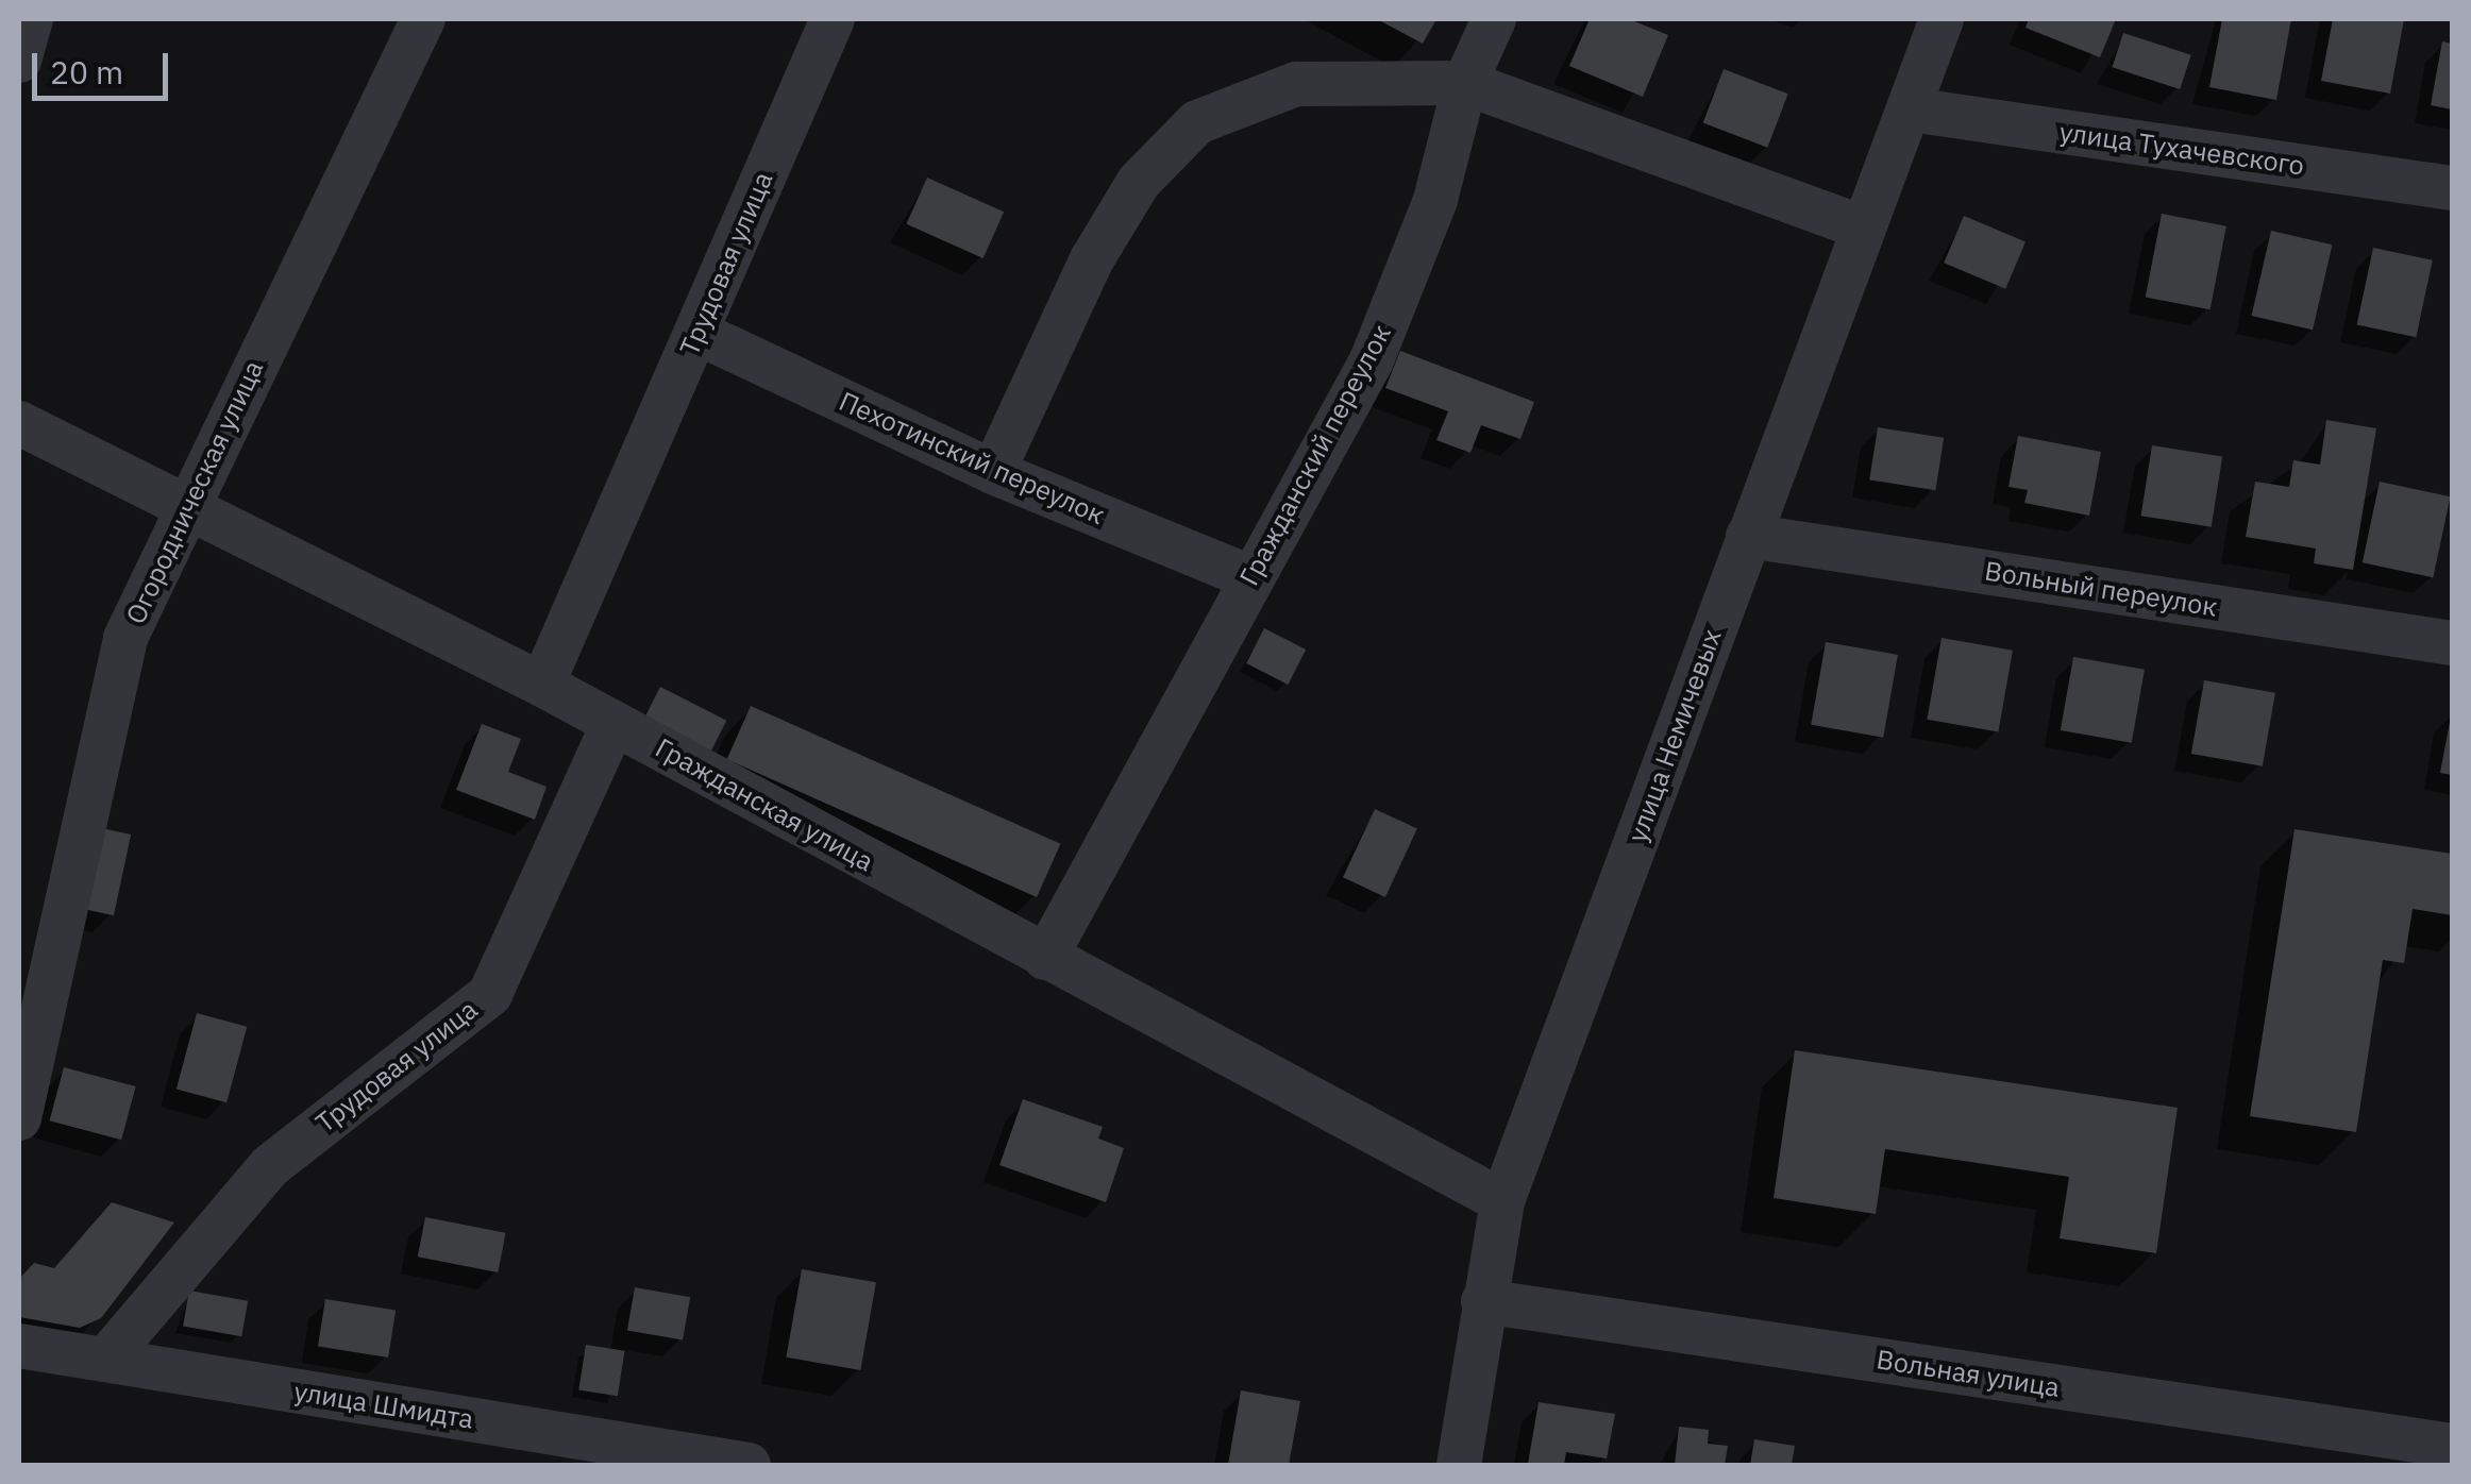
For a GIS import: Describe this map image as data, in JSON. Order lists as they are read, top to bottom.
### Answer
{
  "streets": {
    "street": [
      "улица Тухачевского",
      "Трудовая улица",
      "Гражданский переулок",
      "Пехотинский переулок",
      "Огородническая улица",
      "Вольный переулок",
      "улица Немичевых",
      "Гражданская улица",
      "Вольная улица",
      "улица Шмидта"
    ]
  },
  "crossings": [
    ["улица Тухачевского", "улица Немичевых"],
    ["Трудовая улица", "Пехотинский переулок"],
    ["Трудовая улица", "Гражданская улица"],
    ["Трудовая улица", "улица Шмидта"],
    ["Гражданский переулок", "Пехотинский переулок"],
    ["Гражданский переулок", "Гражданская улица"],
    ["Огородническая улица", "Гражданская улица"],
    ["Вольный переулок", "улица Немичевых"],
    ["улица Немичевых", "Гражданская улица"],
    ["улица Немичевых", "Вольная улица"]
  ],
  "scale_bar": "20 m"
}
